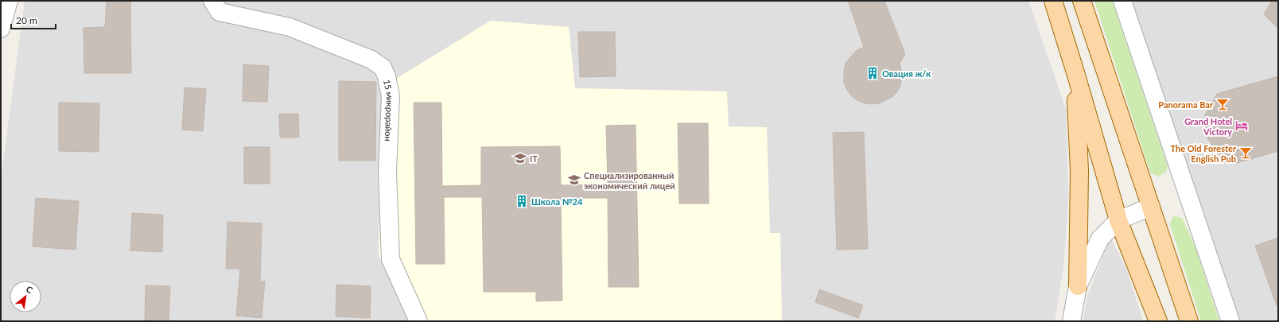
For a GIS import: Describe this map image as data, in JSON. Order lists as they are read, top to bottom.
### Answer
{
  "streets": {
    "street": ["15 микрорайон"]
  },
  "places": {
    "building": ["Овация ж/к", "Школа №24"],
    "bar": ["Panorama Bar", "The Old Forester English Pub"],
    "hotel": ["Grand Hotel Victory"],
    "school or university": ["IT", "Специализированный экономический лицей"]
  },
  "scale_bar": "20 m",
  "north": "top right"
}
